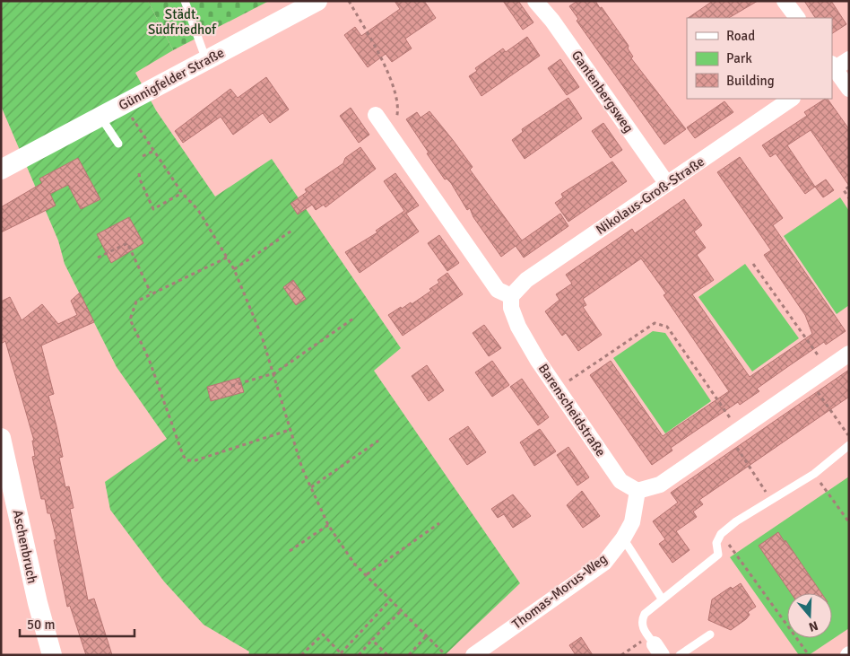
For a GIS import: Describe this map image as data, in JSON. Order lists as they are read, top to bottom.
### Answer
{
  "streets": {
    "street": [
      "Günnigfelder Straße",
      "Gantenbergsweg",
      "Nikolaus-Groß-Straße",
      "Barenscheidstraße",
      "Aschenbruch",
      "Thomas-Morus-Weg"
    ]
  },
  "crossings": [
    ["Gantenbergsweg", "Nikolaus-Groß-Straße"],
    ["Nikolaus-Groß-Straße", "Barenscheidstraße"],
    ["Barenscheidstraße", "Thomas-Morus-Weg"]
  ],
  "parks": ["Städt. Südfriedhof"],
  "legend": ["Road", "Park", "Building"],
  "scale_bar": "50 m",
  "north": "bottom"
}
